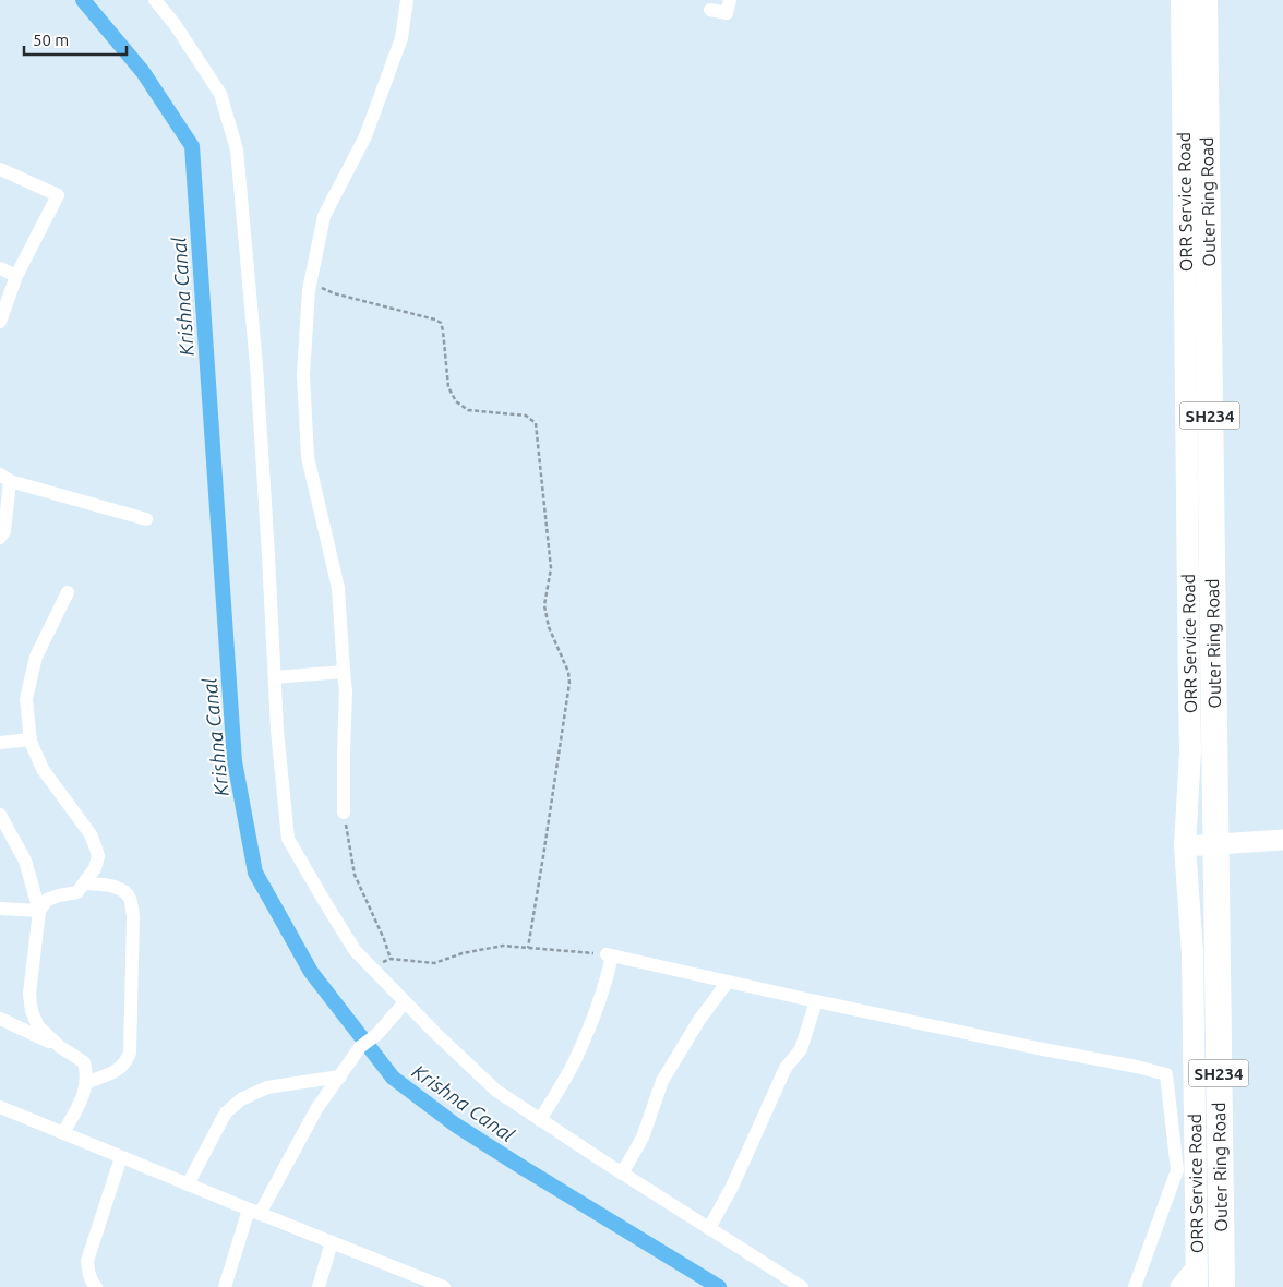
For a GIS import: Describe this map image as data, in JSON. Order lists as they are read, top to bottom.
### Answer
{
  "streets": {
    "highway": ["Outer Ring Road", "SH234"],
    "main road": ["ORR Service Road"]
  },
  "water": ["Krishna Canal"],
  "scale_bar": "50 m"
}
